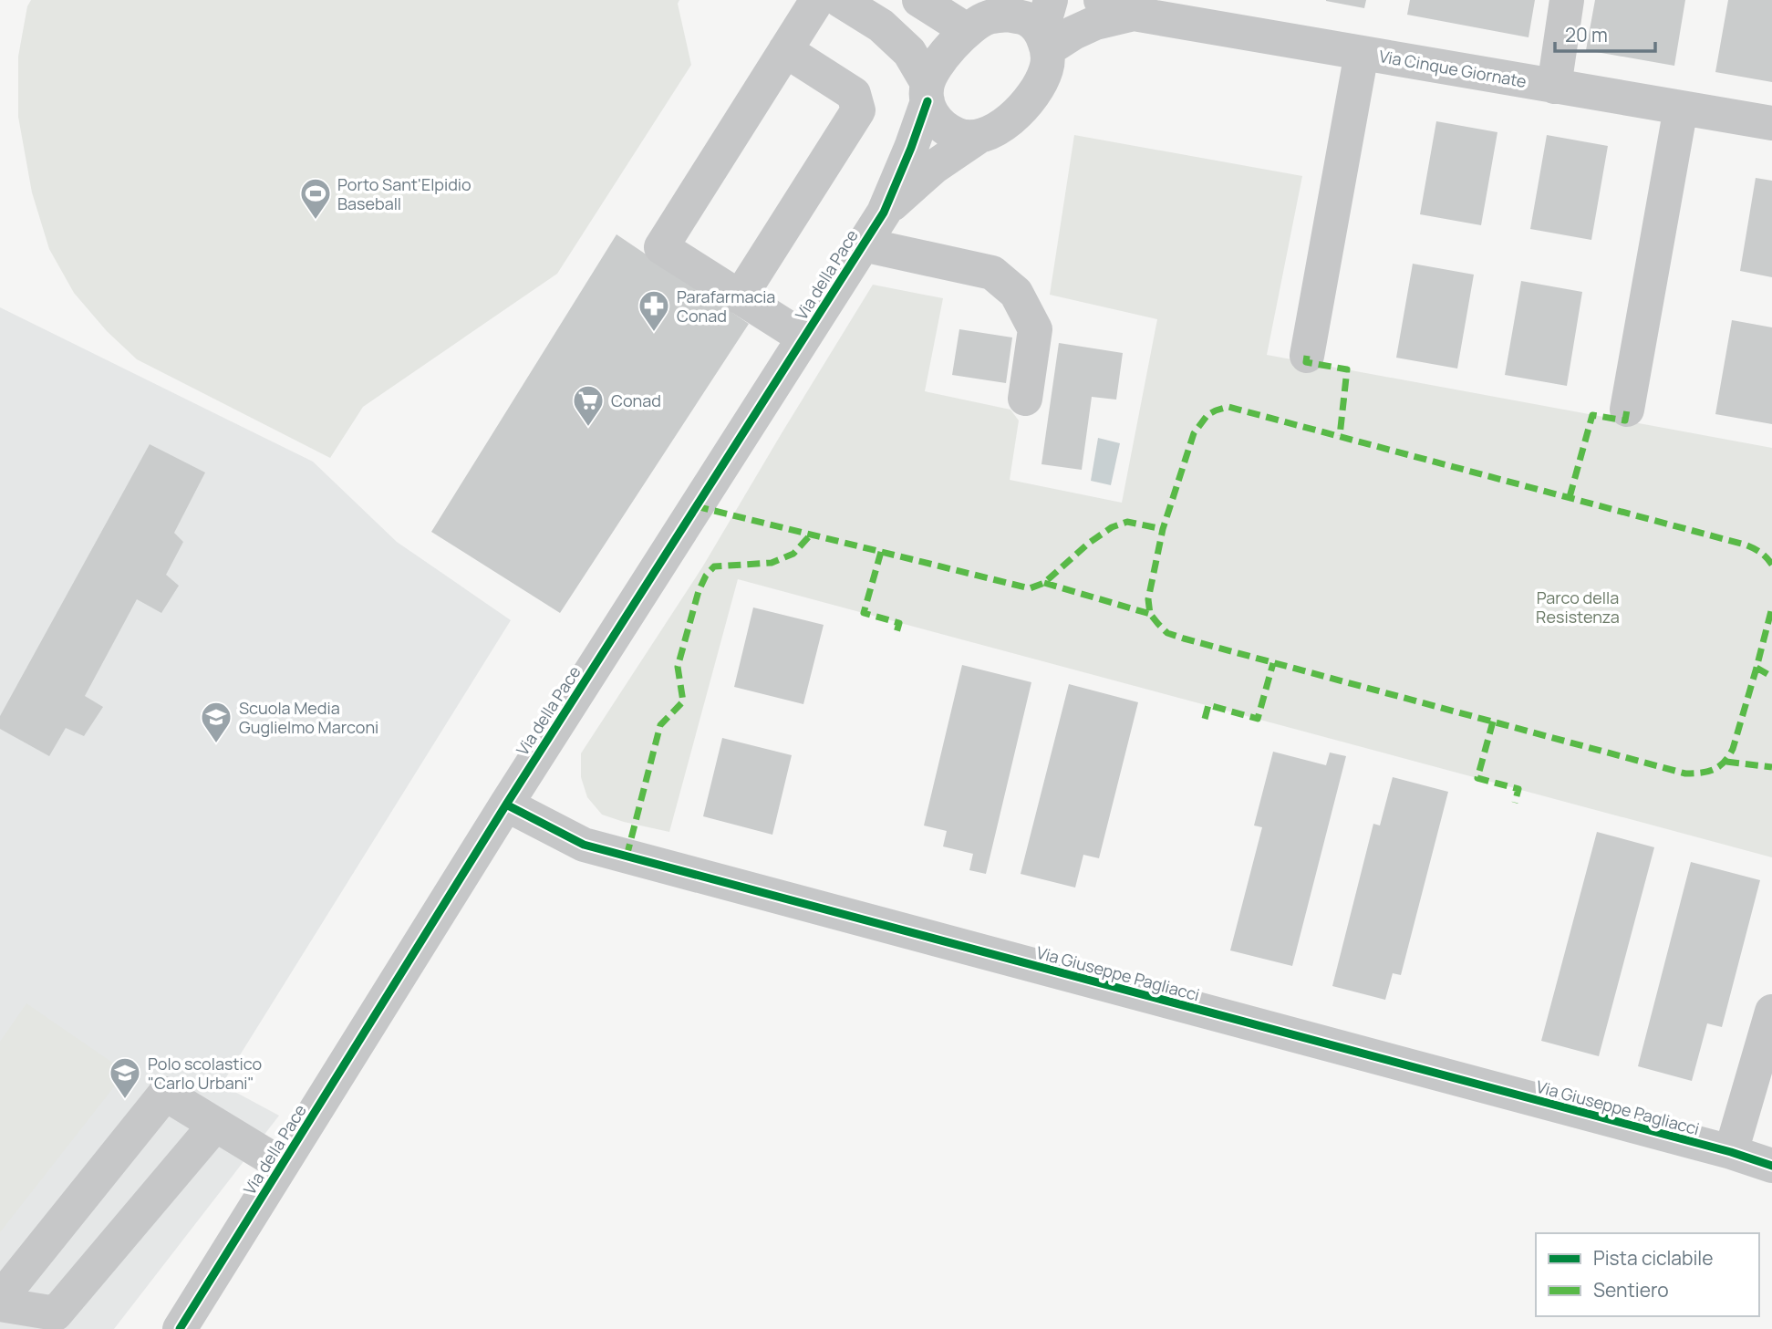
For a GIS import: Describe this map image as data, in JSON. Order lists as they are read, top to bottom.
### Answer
{
  "streets": {
    "street": ["Via Cinque Giornate", "Via della Pace", "Via Giuseppe Pagliacci"]
  },
  "crossings": [
    ["Via Cinque Giornate", "Via della Pace"],
    ["Via della Pace", "Via Giuseppe Pagliacci"]
  ],
  "parks": ["Parco della Resistenza"],
  "places": {
    "sports": ["Porto Sant'Elpidio Baseball"],
    "pharmacy": ["Parafarmacia Conad"],
    "supermarket": ["Conad"],
    "school or university": ["Scuola Media Guglielmo Marconi", "Polo scolastico \"Carlo Urbani\""]
  },
  "legend": ["Pista ciclabile", "Sentiero"],
  "scale_bar": "20 m"
}
